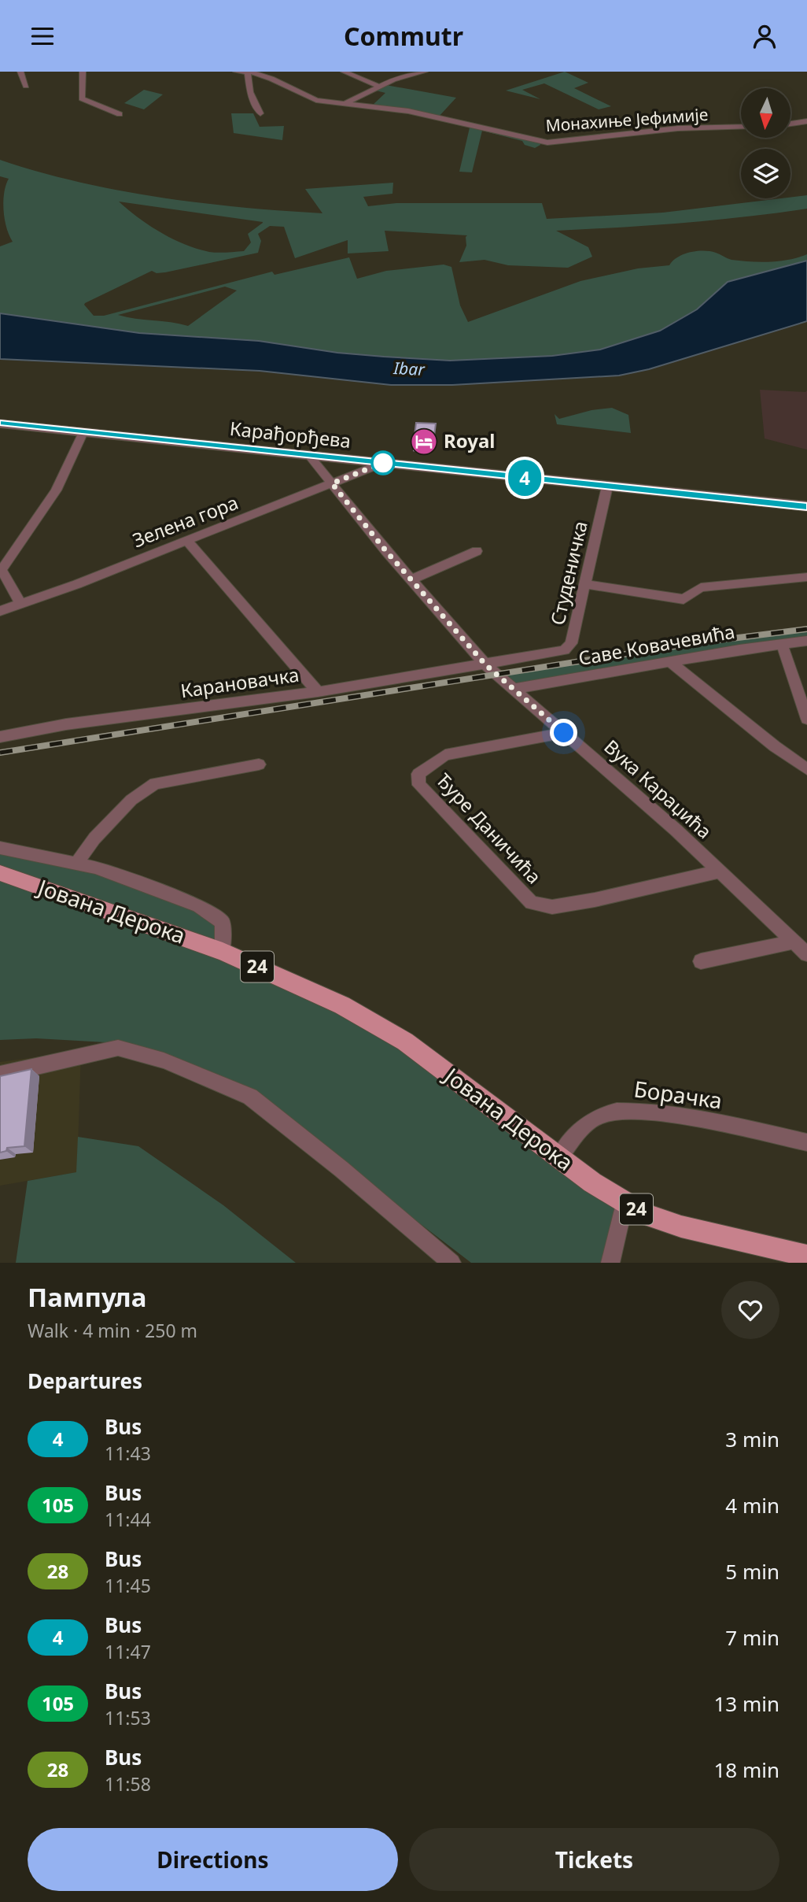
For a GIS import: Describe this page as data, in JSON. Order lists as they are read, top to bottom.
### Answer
{
  "streets": {
    "main road": ["Јована Дерока", "24"],
    "street": [
      "Монахиње Јефимије",
      "Карађорђева",
      "Зелена гора",
      "Студеничка",
      "Саве Ковачевића",
      "Карановачка",
      "Вука Караџића",
      "Ђуре Даничића",
      "Борачка"
    ]
  },
  "crossings": [
    ["Карађорђева", "Зелена гора"],
    ["Карађорђева", "Студеничка"],
    ["Карађорђева", "Вука Караџића"],
    ["Зелена гора", "Вука Караџића"],
    ["Студеничка", "Карановачка"],
    ["Студеничка", "Вука Караџића"],
    ["Саве Ковачевића", "Вука Караџића"],
    ["Карановачка", "Вука Караџића"],
    ["Вука Караџића", "Ђуре Даничића"],
    ["Јована Дерока", "Борачка"]
  ],
  "water": ["Ibar"],
  "places": {
    "hotel": ["Royal"]
  },
  "lines": ["bus line 4"],
  "north": "bottom",
  "page": {
    "header": "Commutr",
    "on_map": "4",
    "heading": [
      ["Пампула", "Walk · 4 min · 250 m"],
      "Departures"
    ],
    "list": [
      {
        "mark": "4",
        "name": "Bus",
        "note": "11:43",
        "value": "3 min"
      },
      {
        "mark": "105",
        "name": "Bus",
        "note": "11:44",
        "value": "4 min"
      },
      {
        "mark": "28",
        "name": "Bus",
        "note": "11:45",
        "value": "5 min"
      },
      {
        "mark": "4",
        "name": "Bus",
        "note": "11:47",
        "value": "7 min"
      },
      {
        "mark": "105",
        "name": "Bus",
        "note": "11:53",
        "value": "13 min"
      },
      {
        "mark": "28",
        "name": "Bus",
        "note": "11:58",
        "value": "18 min"
      }
    ],
    "buttons": ["Directions", "Tickets"]
  }
}
